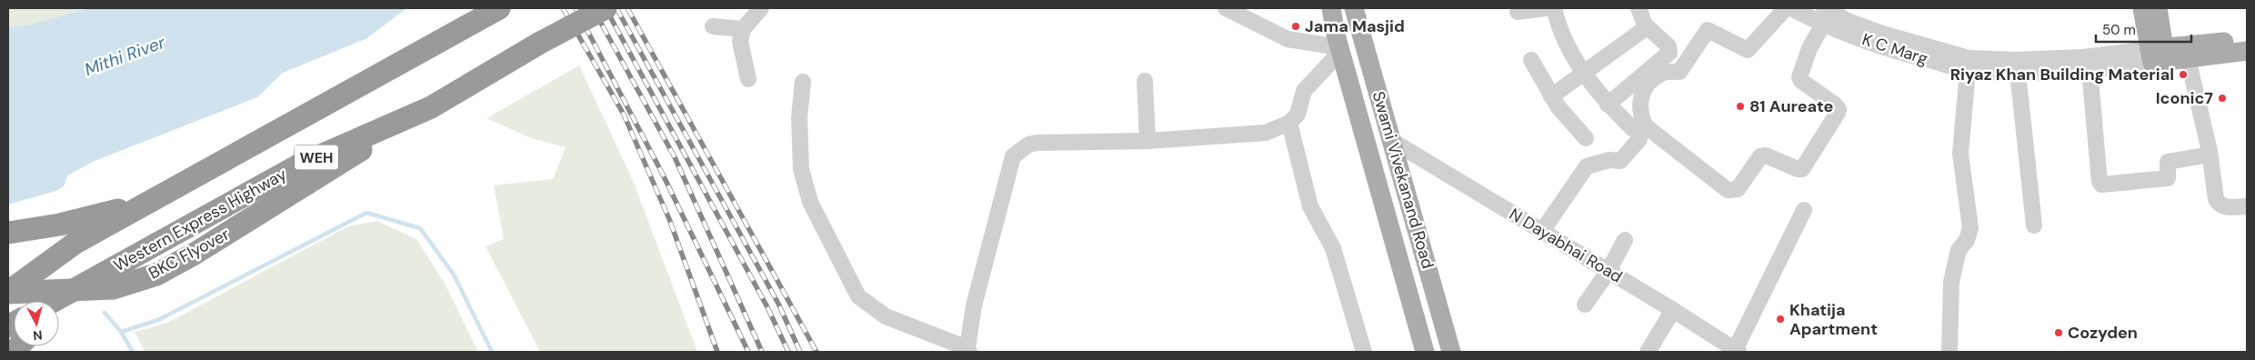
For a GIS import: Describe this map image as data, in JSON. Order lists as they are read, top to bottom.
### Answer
{
  "streets": {
    "highway": ["WEH", "Western Express Highway", "BKC Flyover"],
    "main road": ["K C Marg", "Swami Vivekanand Road"],
    "street": ["N Dayabhai Road"]
  },
  "crossings": [
    ["WEH", "BKC Flyover"],
    ["Swami Vivekanand Road", "N Dayabhai Road"],
    ["Western Express Highway", "BKC Flyover"]
  ],
  "water": ["Mithi River"],
  "places": [
    "Jama Masjid",
    "Riyaz Khan Building Material",
    "Iconic7",
    "81 Aureate",
    "Khatija Apartment",
    "Cozyden"
  ],
  "scale_bar": "50 m",
  "north": "bottom"
}
